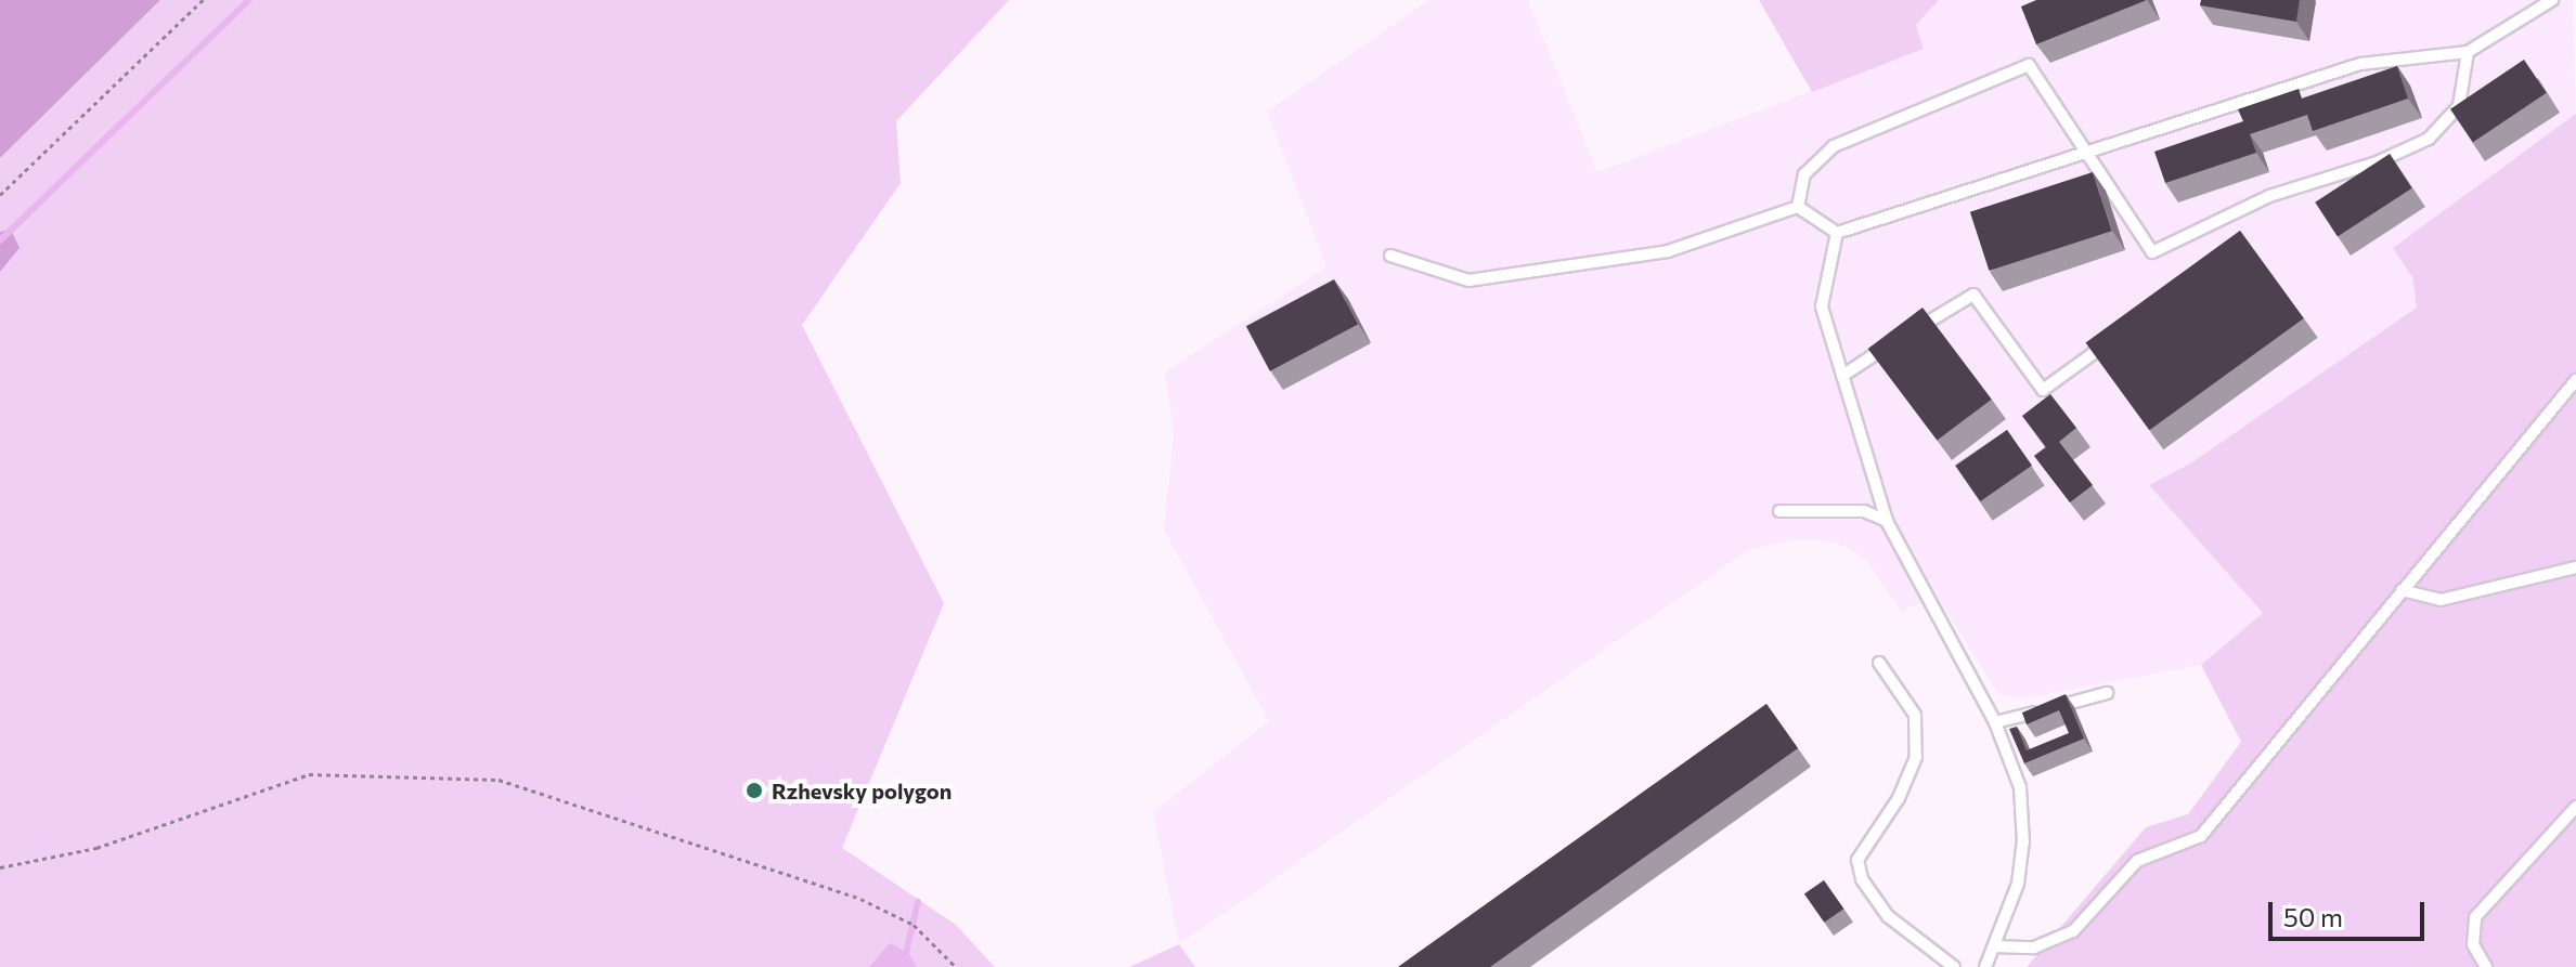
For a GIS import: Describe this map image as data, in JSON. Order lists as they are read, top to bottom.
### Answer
{
  "places": ["Rzhevsky polygon"],
  "scale_bar": "50 m"
}
